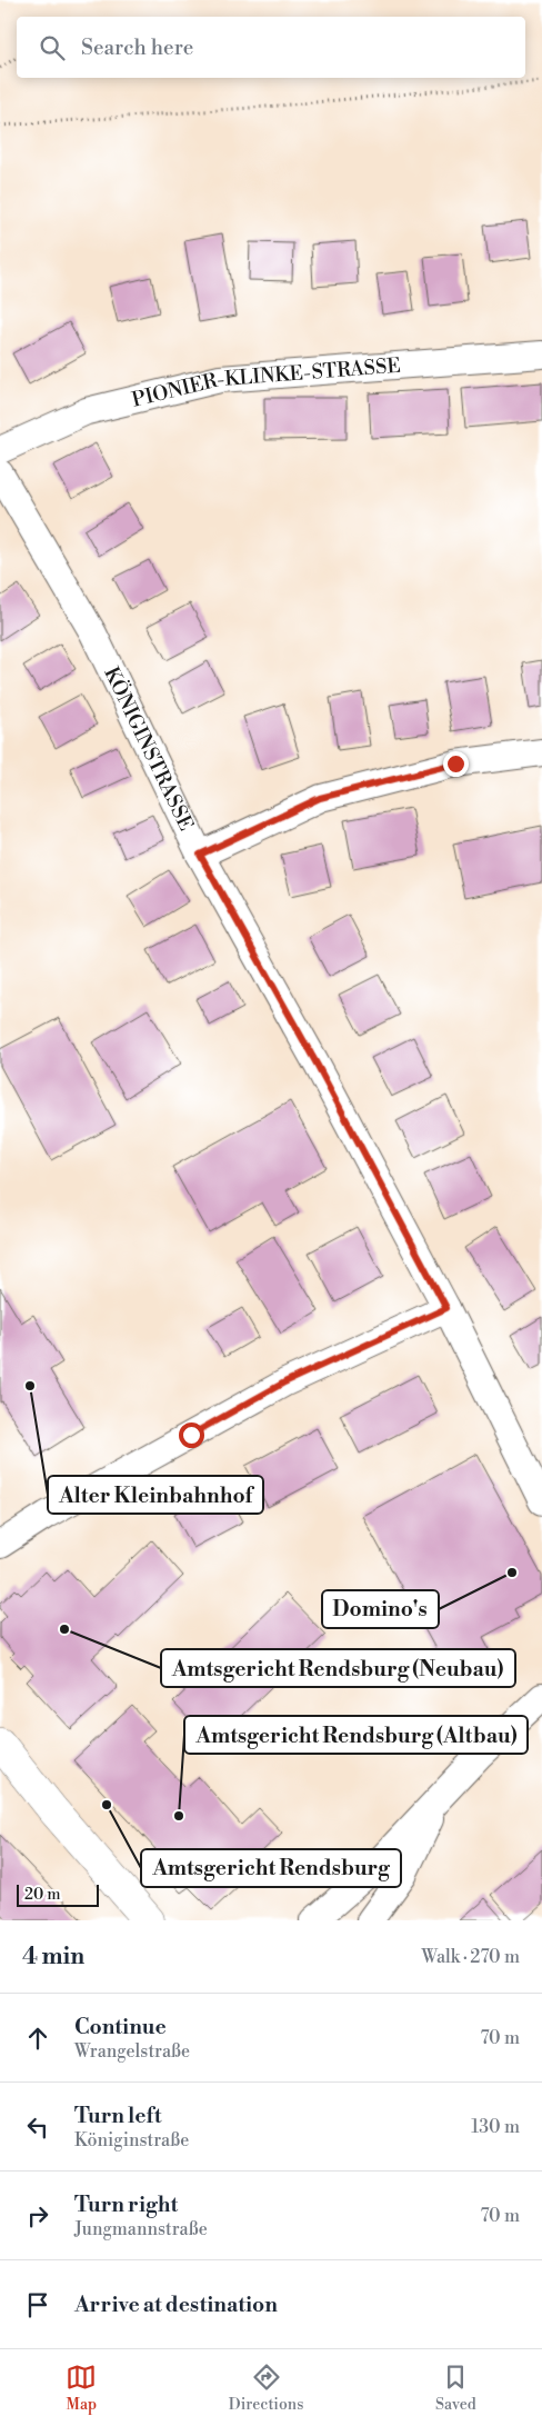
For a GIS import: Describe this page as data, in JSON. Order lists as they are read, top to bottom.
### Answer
{
  "streets": {
    "street": ["PIONIER-KLINKE-STRASSE", "KÖNIGINSTRASSE"]
  },
  "places": [
    "Alter Kleinbahnhof",
    "Domino's",
    "Amtsgericht Rendsburg (Neubau)",
    "Amtsgericht Rendsburg",
    "Amtsgericht Rendsburg (Altbau)"
  ],
  "scale_bar": "20 m",
  "page": {
    "search": "Search here",
    "scale": "20 m",
    "heading": ["4 min", "Walk · 270 m"],
    "list": [
      ["Continue", "Wrangelstraße", "70 m"],
      ["Turn left", "Königinstraße", "130 m"],
      ["Turn right", "Jungmannstraße", "70 m"],
      "Arrive at destination"
    ],
    "nav": ["Map", "Directions", "Saved"]
  }
}
